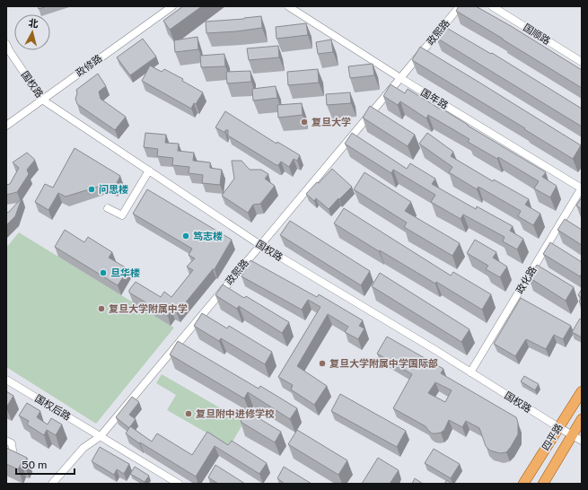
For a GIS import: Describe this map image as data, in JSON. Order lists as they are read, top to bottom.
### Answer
{
  "streets": {
    "main road": ["四平路"],
    "street": [
      "政熙路",
      "国顺路",
      "政修路",
      "国权路",
      "国年路",
      "政化路",
      "国权后路"
    ]
  },
  "crossings": [
    ["政熙路", "国权路"],
    ["政熙路", "国年路"],
    ["政熙路", "国权后路"],
    ["政修路", "国权路"],
    ["国权路", "政化路"],
    ["国权路", "四平路"],
    ["国年路", "政化路"]
  ],
  "places": [
    "复旦大学",
    "问思楼",
    "笃志楼",
    "旦华楼",
    "复旦大学附属中学",
    "复旦大学附属中学国际部",
    "复旦附中进修学校"
  ],
  "scale_bar": "50 m",
  "north": "top"
}
